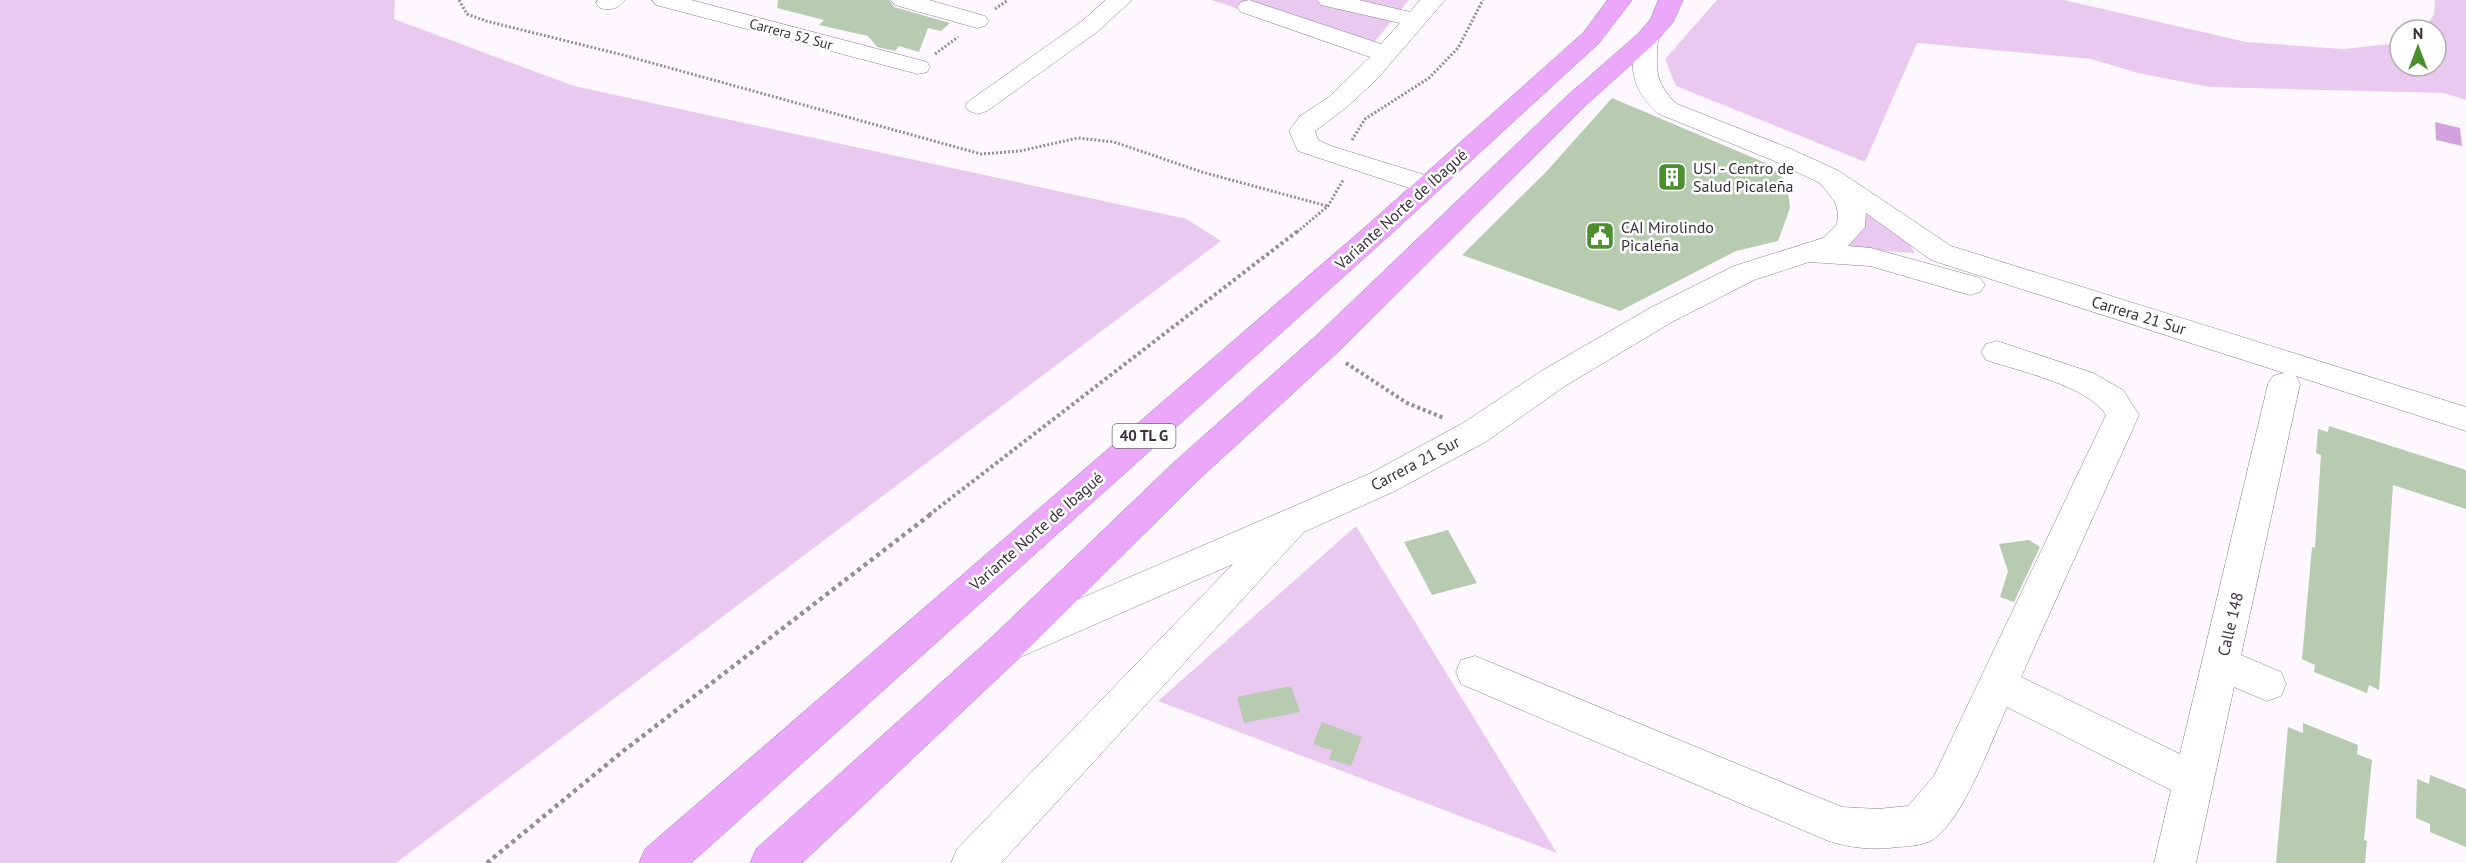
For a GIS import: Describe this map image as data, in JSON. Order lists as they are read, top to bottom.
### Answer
{
  "streets": {
    "highway": ["Variante Norte de Ibagué", "40 TL G"],
    "street": ["Carrera 52 Sur", "Carrera 21 Sur", "Calle 148"]
  },
  "crossings": [
    ["Carrera 21 Sur", "40 TL G"],
    ["Carrera 21 Sur", "Calle 148"]
  ],
  "places": {
    "building": ["USI - Centro de Salud Picaleña"],
    "public building": ["CAI Mirolindo Picaleña"]
  },
  "north": "top"
}
